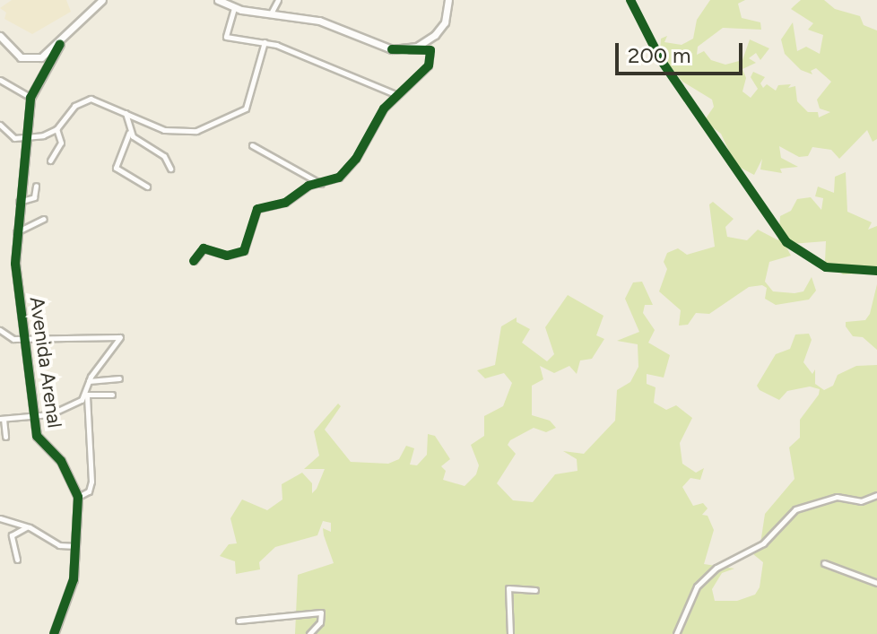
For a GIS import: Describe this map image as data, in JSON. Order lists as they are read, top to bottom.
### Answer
{
  "streets": {
    "street": ["Avenida Arenal"]
  },
  "scale_bar": "200 m"
}
